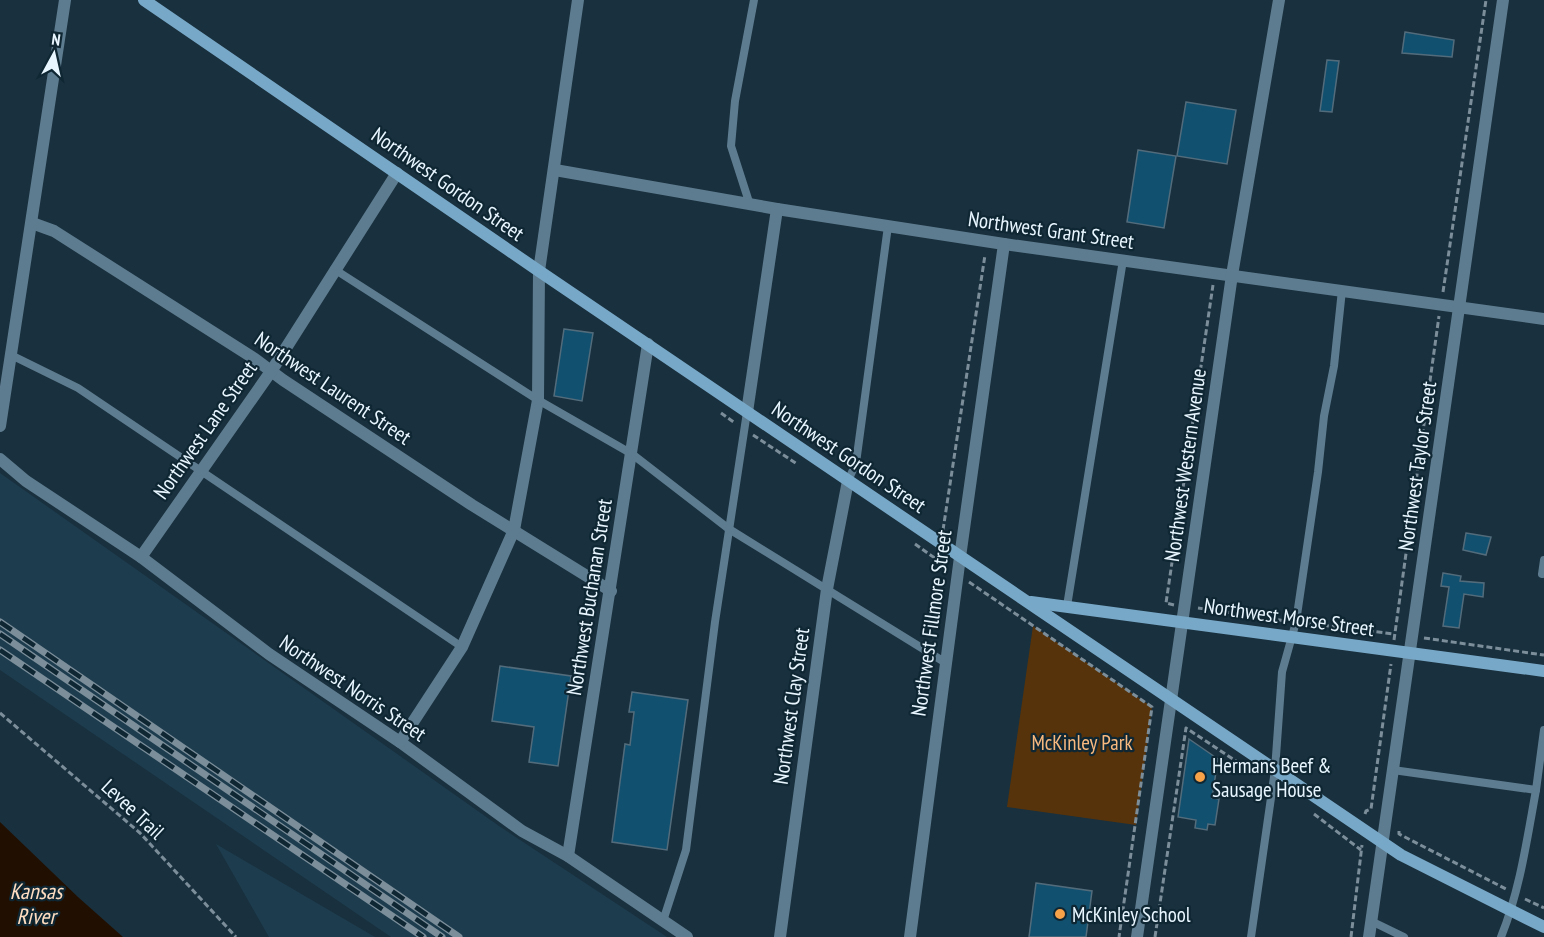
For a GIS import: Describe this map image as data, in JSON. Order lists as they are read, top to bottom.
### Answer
{
  "streets": {
    "main road": ["Northwest Gordon Street", "Northwest Morse Street"],
    "street": [
      "Northwest Grant Street",
      "Northwest Laurent Street",
      "Northwest Lane Street",
      "Northwest Western Avenue",
      "Northwest Taylor Street",
      "Northwest Buchanan Street",
      "Northwest Fillmore Street",
      "Northwest Norris Street",
      "Northwest Clay Street"
    ],
    "path": ["Levee Trail"]
  },
  "crossings": [
    ["Northwest Gordon Street", "Northwest Lane Street"],
    ["Northwest Gordon Street", "Northwest Western Avenue"],
    ["Northwest Gordon Street", "Northwest Taylor Street"],
    ["Northwest Gordon Street", "Northwest Buchanan Street"],
    ["Northwest Gordon Street", "Northwest Morse Street"],
    ["Northwest Gordon Street", "Northwest Fillmore Street"],
    ["Northwest Gordon Street", "Northwest Clay Street"],
    ["Northwest Grant Street", "Northwest Western Avenue"],
    ["Northwest Grant Street", "Northwest Taylor Street"],
    ["Northwest Grant Street", "Northwest Fillmore Street"],
    ["Northwest Laurent Street", "Northwest Lane Street"],
    ["Northwest Laurent Street", "Northwest Buchanan Street"],
    ["Northwest Lane Street", "Northwest Norris Street"],
    ["Northwest Western Avenue", "Northwest Morse Street"],
    ["Northwest Taylor Street", "Northwest Morse Street"],
    ["Northwest Buchanan Street", "Northwest Norris Street"]
  ],
  "water": ["Kansas River"],
  "parks": ["McKinley Park"],
  "places": ["Hermans Beef & Sausage House", "McKinley School"],
  "north": "top"
}
